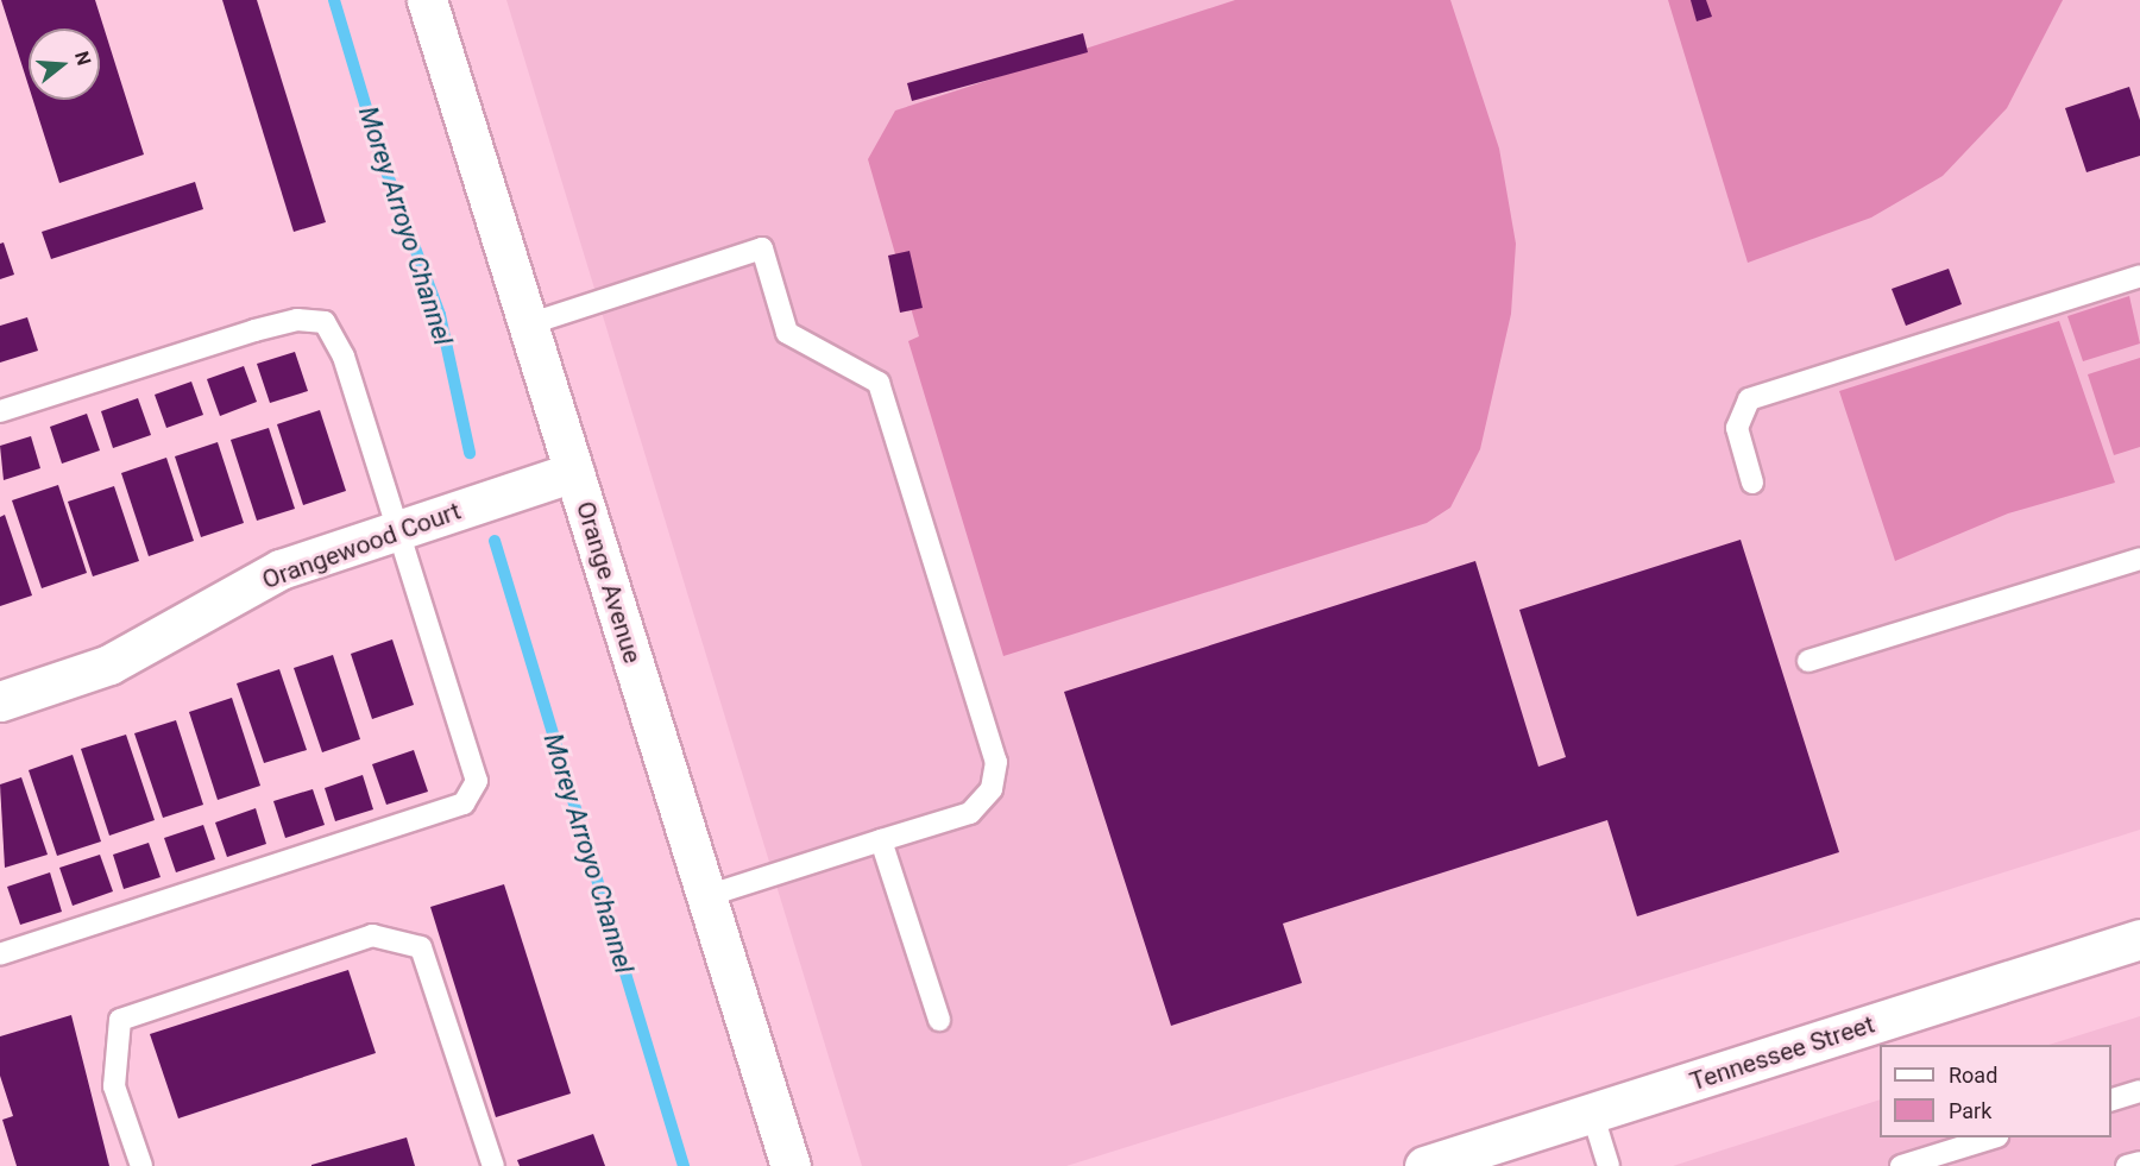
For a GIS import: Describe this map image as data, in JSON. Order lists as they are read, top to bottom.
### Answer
{
  "streets": {
    "street": ["Orangewood Court", "Orange Avenue", "Tennessee Street"]
  },
  "crossings": [
    ["Orangewood Court", "Orange Avenue"]
  ],
  "water": ["Morey Arroyo Channel"],
  "legend": ["Road", "Park"],
  "north": "right"
}
